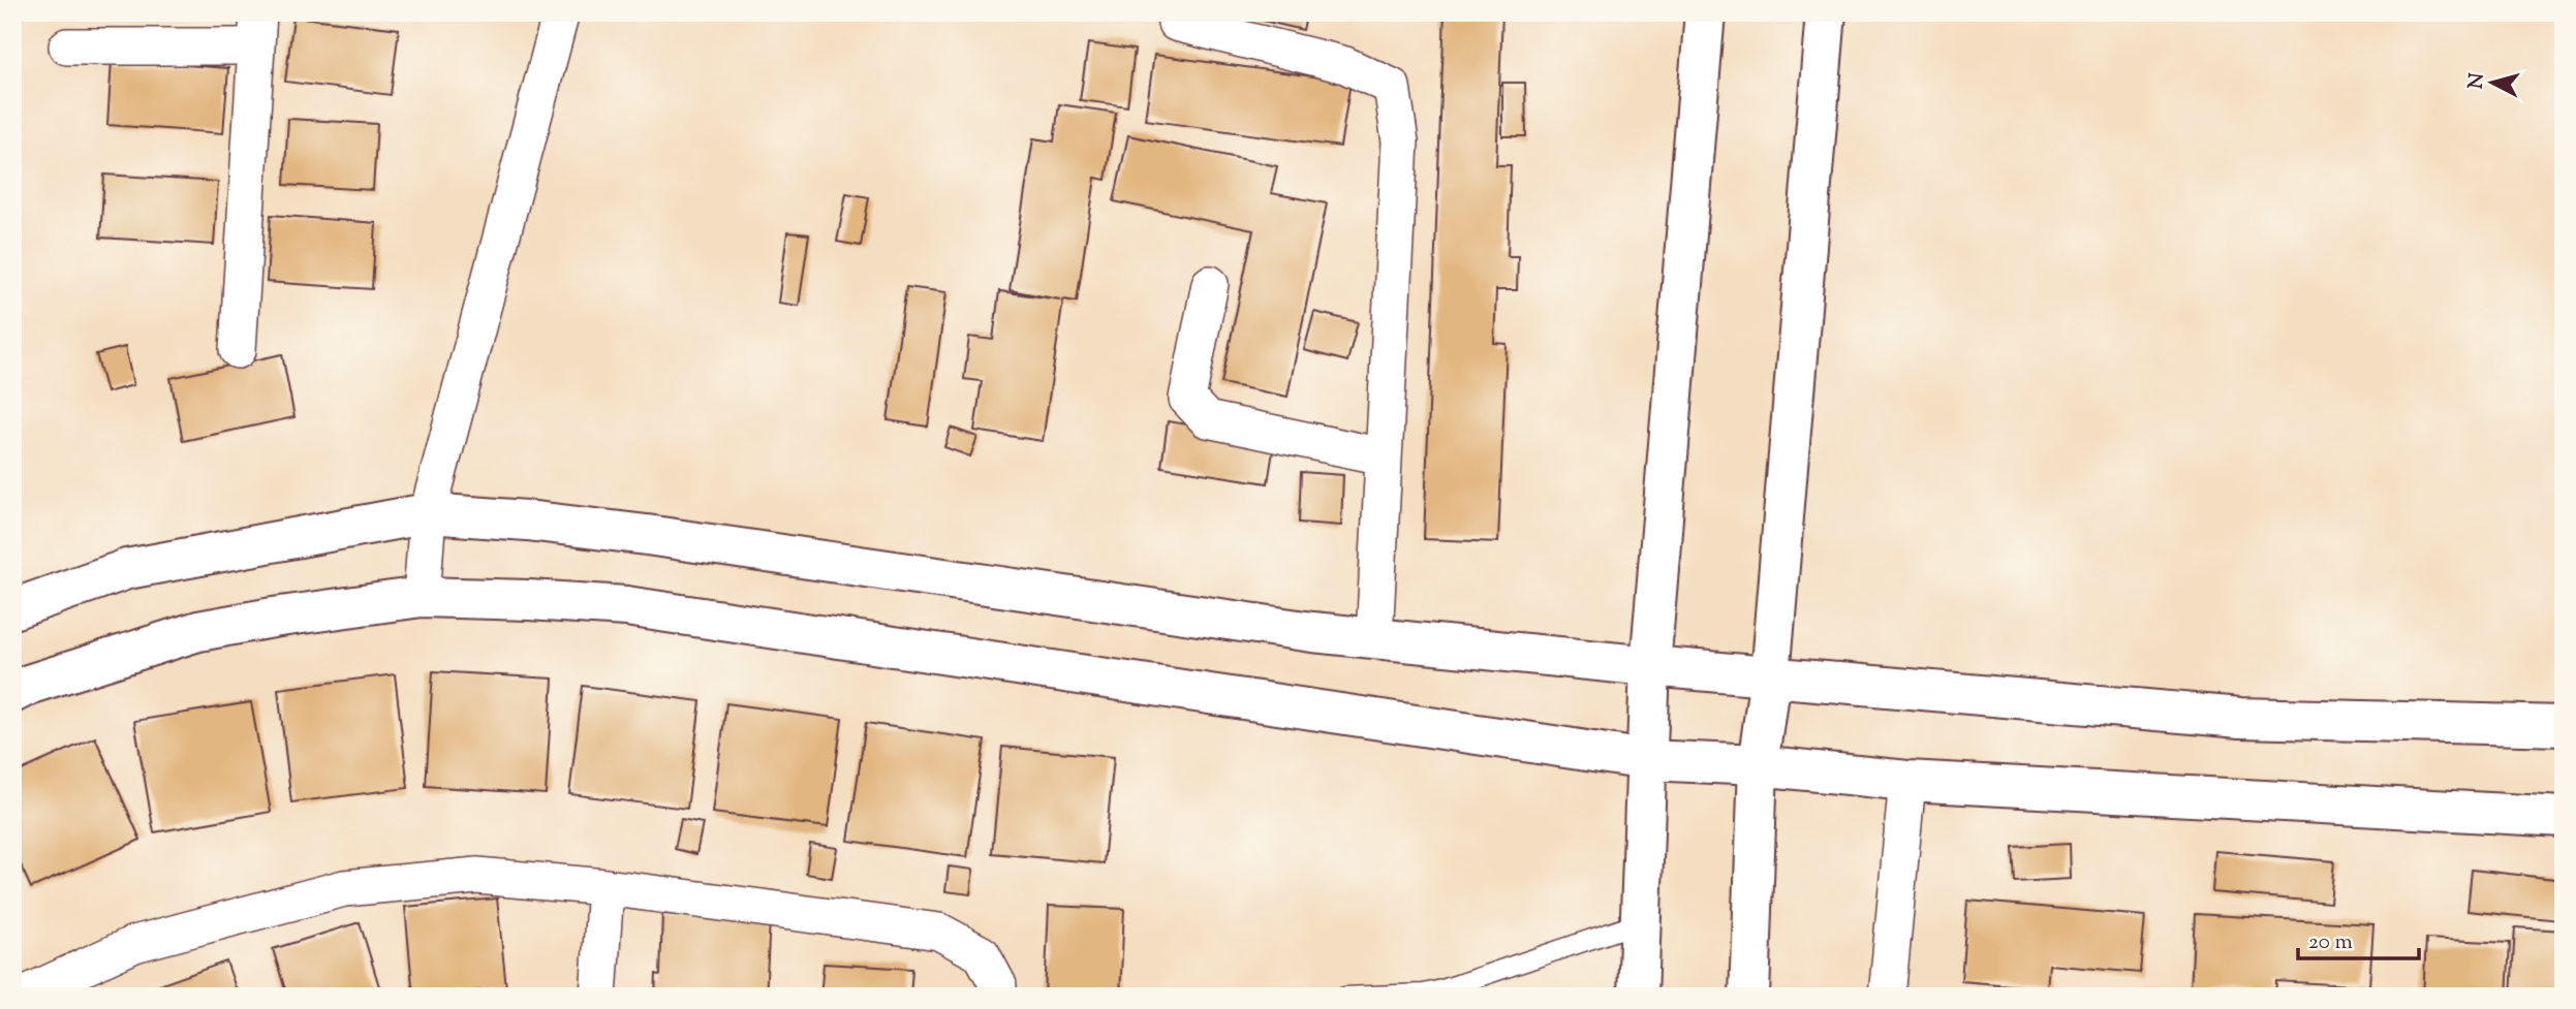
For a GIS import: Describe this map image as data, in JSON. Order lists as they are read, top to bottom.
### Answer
{
  "scale_bar": "20 m",
  "north": "left"
}
